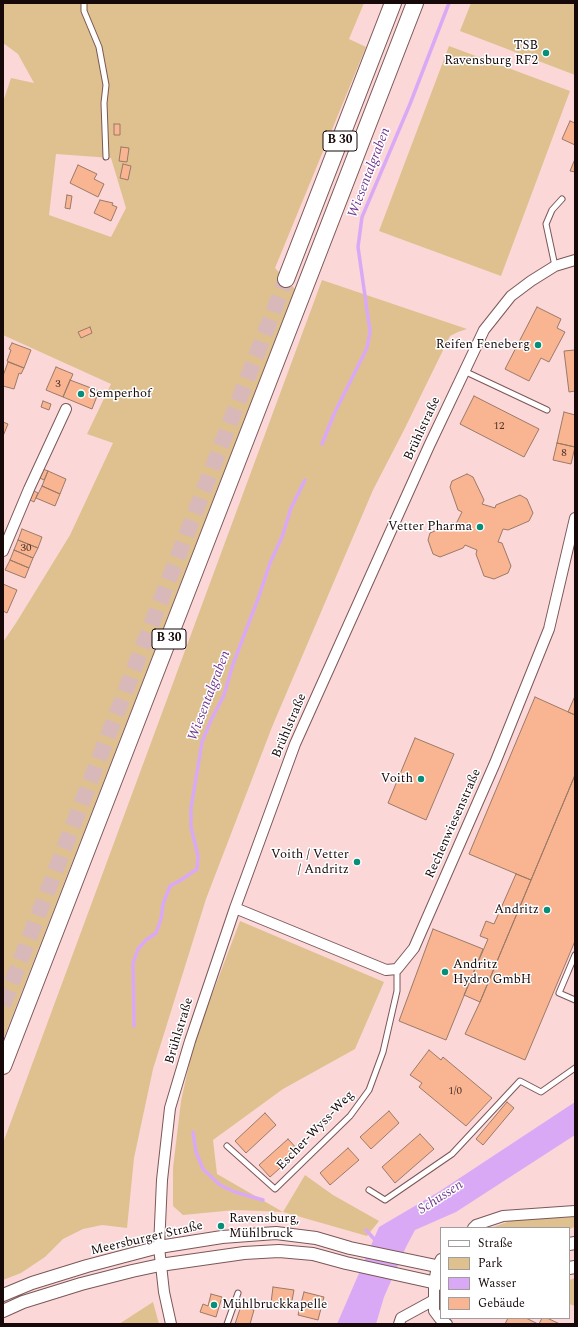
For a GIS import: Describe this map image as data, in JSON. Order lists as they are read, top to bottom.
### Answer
{
  "streets": {
    "highway": ["B 30"],
    "street": ["Brühlstraße", "Rechenwiesenstraße", "Meersburger Straße"],
    "lane": ["Escher-Wyss-Weg"]
  },
  "crossings": [
    ["Brühlstraße", "Meersburger Straße"],
    ["Rechenwiesenstraße", "Escher-Wyss-Weg"]
  ],
  "water": ["Wiesentalgraben", "Schussen"],
  "places": [
    "TSB Ravensburg RF2",
    "Reifen Feneberg",
    "Semperhof",
    "Vetter Pharma",
    "Voith",
    "Voith / Vetter / Andritz",
    "Andritz",
    "Andritz Hydro GmbH",
    "Ravensburg, Mühlbruck",
    "Mühlbruckkapelle"
  ],
  "house_numbers": [
    "3",
    "12",
    "8",
    "30",
    "1/0"
  ],
  "legend": [
    "Straße",
    "Park",
    "Wasser",
    "Gebäude"
  ]
}
